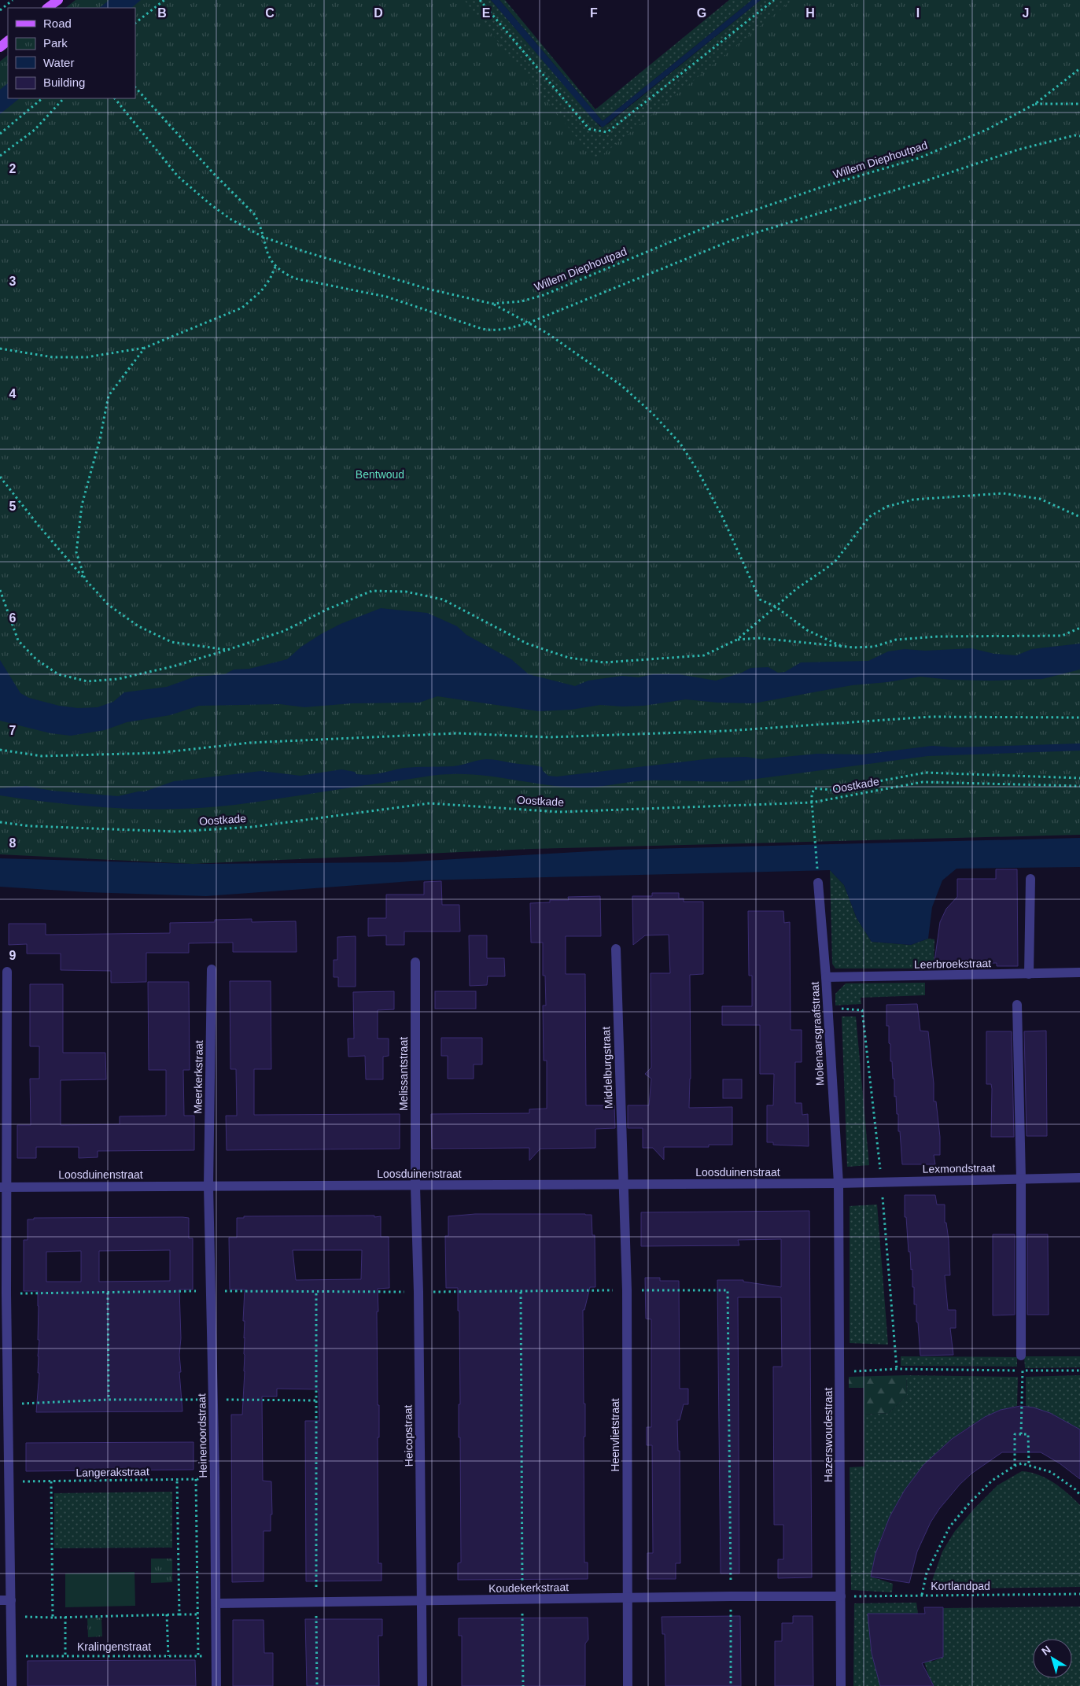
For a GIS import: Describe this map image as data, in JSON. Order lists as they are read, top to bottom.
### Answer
{
  "streets": {
    "street": [
      "Leerbroekstraat",
      "Molenaarsgraafstraat",
      "Middelburgstraat",
      "Melissantstraat",
      "Meerkerkstraat",
      "Lexmondstraat",
      "Loosduinenstraat",
      "Heenvlietstraat",
      "Hazerswoudestraat",
      "Heinenoordstraat",
      "Heicopstraat",
      "Koudekerkstraat"
    ],
    "path": [
      "Willem Diephoutpad",
      "Oostkade",
      "Langerakstraat",
      "Kortlandpad",
      "Kralingenstraat"
    ]
  },
  "crossings": [
    ["Leerbroekstraat", "Molenaarsgraafstraat"],
    ["Molenaarsgraafstraat", "Lexmondstraat"],
    ["Molenaarsgraafstraat", "Loosduinenstraat"],
    ["Molenaarsgraafstraat", "Hazerswoudestraat"],
    ["Middelburgstraat", "Loosduinenstraat"],
    ["Middelburgstraat", "Heenvlietstraat"],
    ["Melissantstraat", "Loosduinenstraat"],
    ["Melissantstraat", "Heicopstraat"],
    ["Meerkerkstraat", "Loosduinenstraat"],
    ["Meerkerkstraat", "Heinenoordstraat"],
    ["Lexmondstraat", "Loosduinenstraat"],
    ["Lexmondstraat", "Hazerswoudestraat"],
    ["Loosduinenstraat", "Heenvlietstraat"],
    ["Loosduinenstraat", "Hazerswoudestraat"],
    ["Loosduinenstraat", "Heinenoordstraat"],
    ["Loosduinenstraat", "Heicopstraat"],
    ["Heenvlietstraat", "Koudekerkstraat"],
    ["Hazerswoudestraat", "Kortlandpad"],
    ["Hazerswoudestraat", "Koudekerkstraat"],
    ["Heinenoordstraat", "Langerakstraat"],
    ["Heinenoordstraat", "Koudekerkstraat"],
    ["Heinenoordstraat", "Kralingenstraat"],
    ["Heicopstraat", "Koudekerkstraat"],
    ["Kortlandpad", "Koudekerkstraat"]
  ],
  "parks": ["Bentwoud"],
  "legend": [
    "Road",
    "Park",
    "Water",
    "Building"
  ],
  "north": "top left",
  "grid": {
    "columns": [
      "B",
      "C",
      "D",
      "E",
      "F",
      "G",
      "H",
      "I",
      "J"
    ],
    "rows": [
      "2",
      "3",
      "4",
      "5",
      "6",
      "7",
      "8",
      "9"
    ]
  }
}
